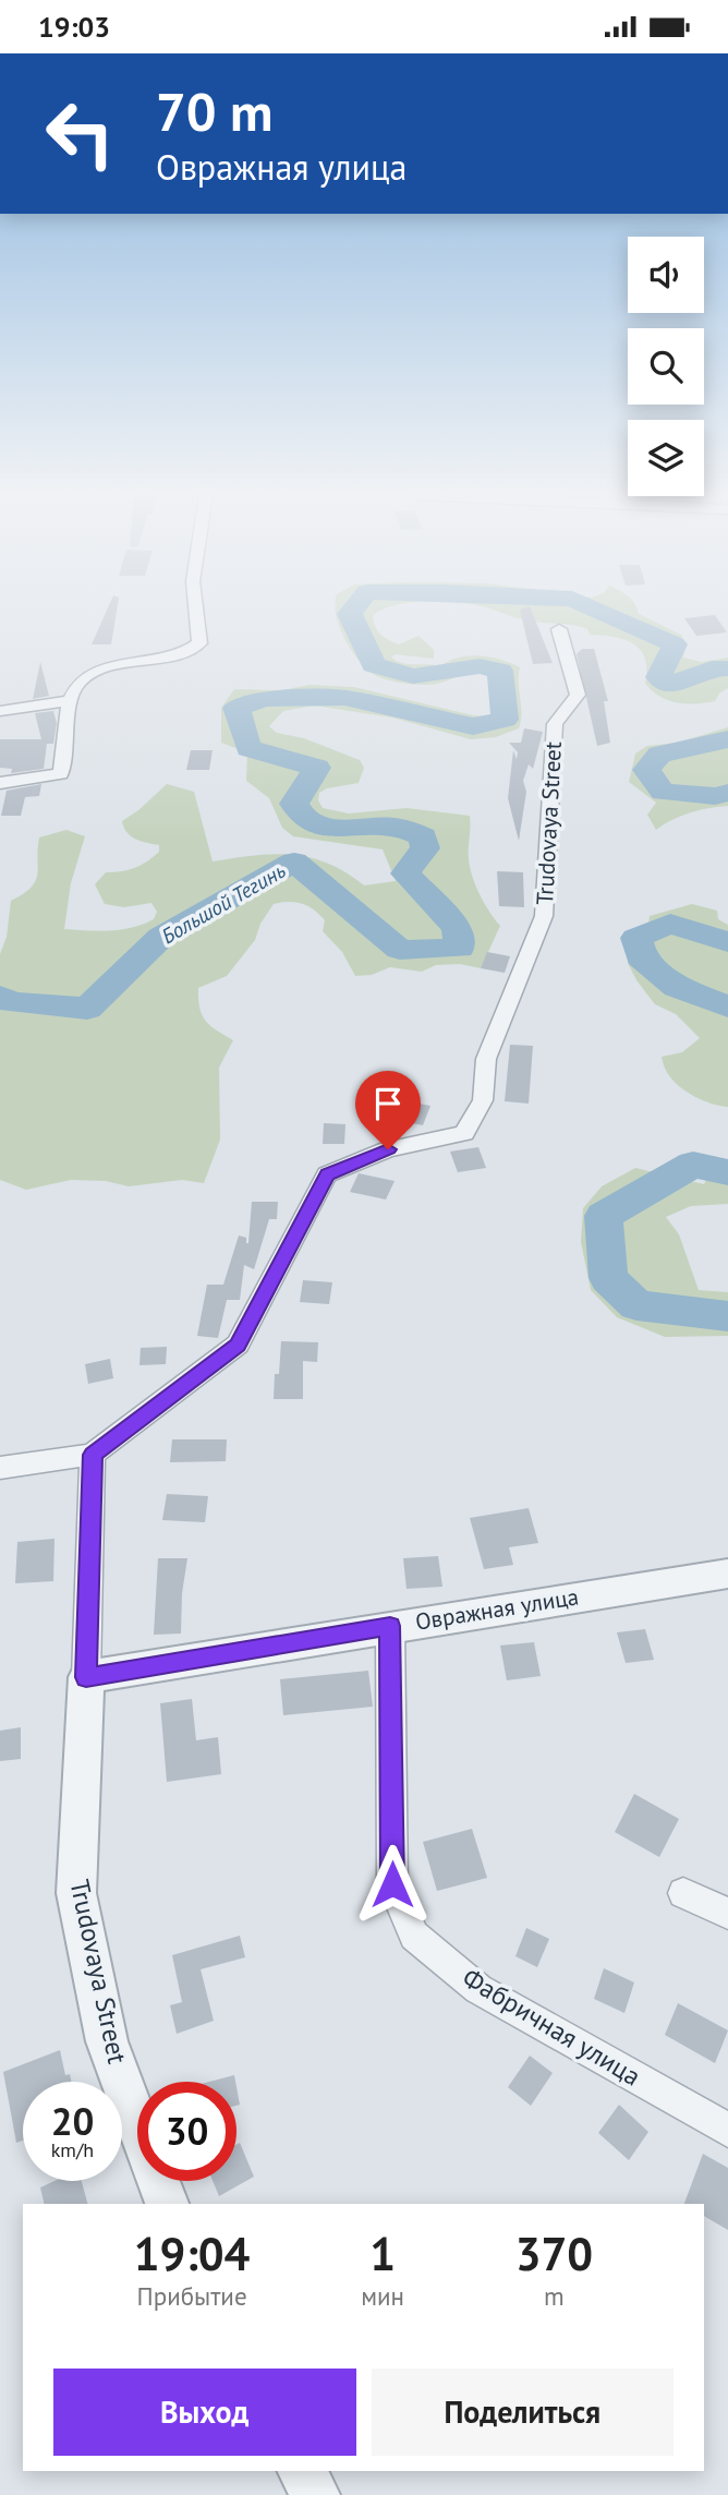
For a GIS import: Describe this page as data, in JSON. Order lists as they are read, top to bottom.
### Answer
{
  "streets": {
    "street": ["Trudovaya Street", "Овражная улица", "Фабричная улица"]
  },
  "crossings": [
    ["Trudovaya Street", "Овражная улица"],
    ["Овражная улица", "Фабричная улица"]
  ],
  "water": ["Большой Тегинь"],
  "page": {
    "status": "19:03",
    "turn": ["70 m", "Овражная улица"],
    "speed": "20 km/h",
    "limit": "30",
    "eta": [
      "19:04",
      "Прибытие",
      "1",
      "мин",
      "370",
      "m"
    ],
    "buttons": ["Выход", "Поделиться"]
  }
}
